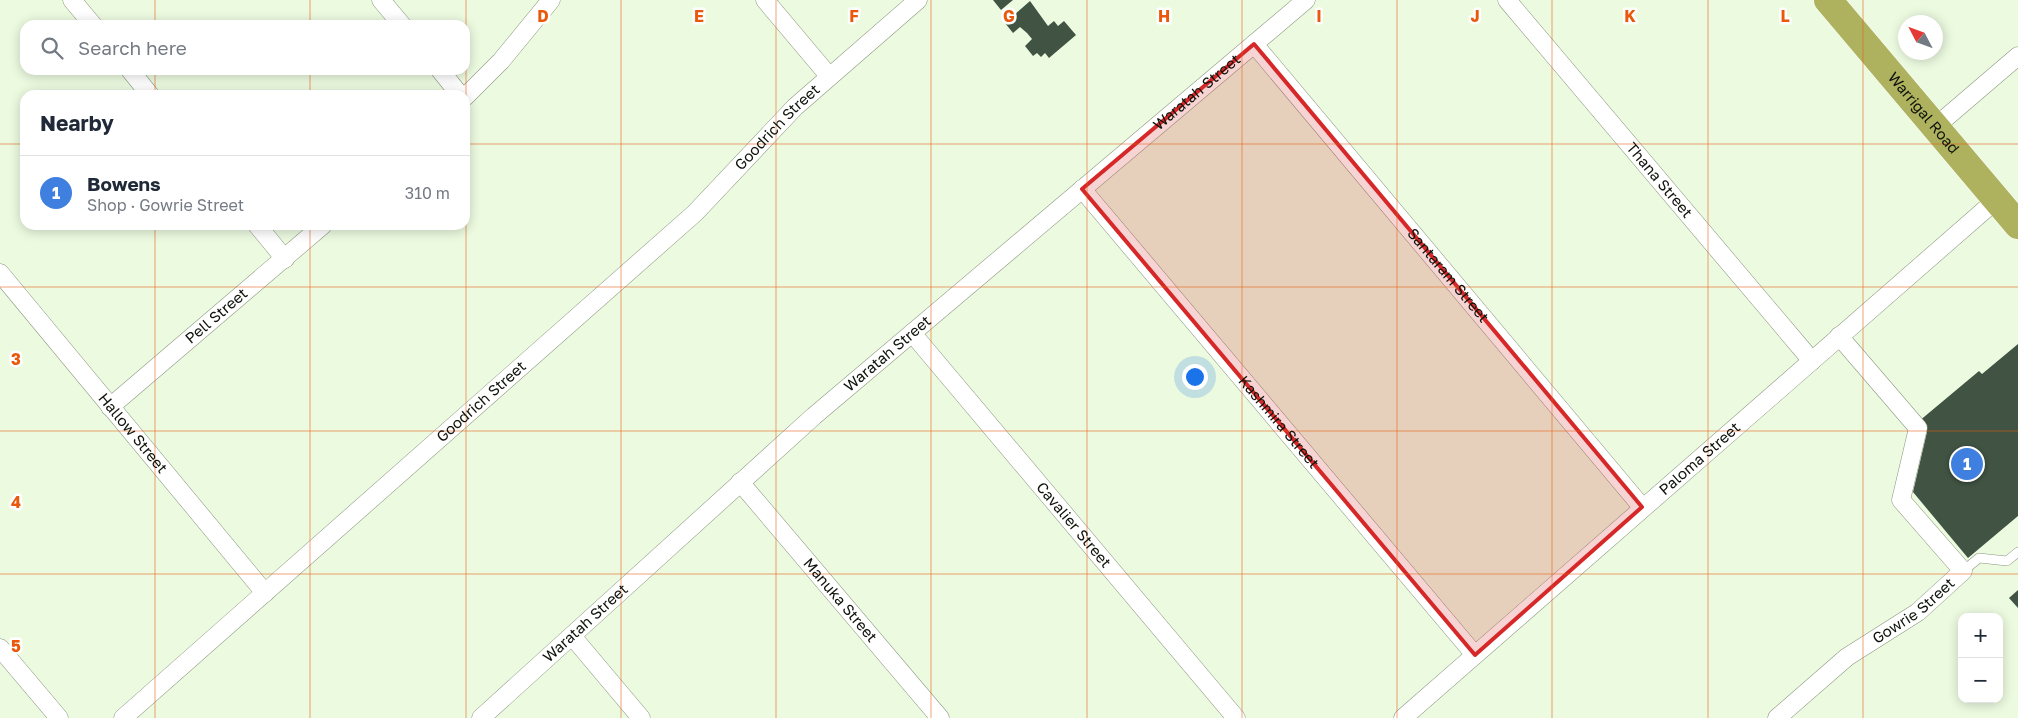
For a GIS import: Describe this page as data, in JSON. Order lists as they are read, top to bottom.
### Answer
{
  "streets": {
    "highway": ["Warrigal Road"],
    "street": [
      "Waratah Street",
      "Goodrich Street",
      "Thana Street",
      "Santaram Street",
      "Pell Street",
      "Kashmira Street",
      "Hallow Street",
      "Paloma Street",
      "Cavalier Street",
      "Manuka Street",
      "Gowrie Street"
    ]
  },
  "crossings": [
    ["Waratah Street", "Santaram Street"],
    ["Waratah Street", "Kashmira Street"],
    ["Waratah Street", "Cavalier Street"],
    ["Waratah Street", "Manuka Street"],
    ["Warrigal Road", "Paloma Street"],
    ["Goodrich Street", "Hallow Street"],
    ["Thana Street", "Paloma Street"],
    ["Santaram Street", "Paloma Street"],
    ["Pell Street", "Hallow Street"],
    ["Kashmira Street", "Paloma Street"],
    ["Paloma Street", "Gowrie Street"]
  ],
  "north": "top left",
  "page": {
    "search": "Search here",
    "heading": "Nearby",
    "list": [
      {
        "mark": "1",
        "name": "Bowens",
        "note": "Shop · Gowrie Street",
        "value": "310 m"
      }
    ],
    "pins": "1",
    "map_buttons": ["+", "−"]
  },
  "grid": {
    "columns": [
      "D",
      "E",
      "F",
      "G",
      "H",
      "I",
      "J",
      "K",
      "L"
    ],
    "rows": ["3", "4", "5"]
  }
}
